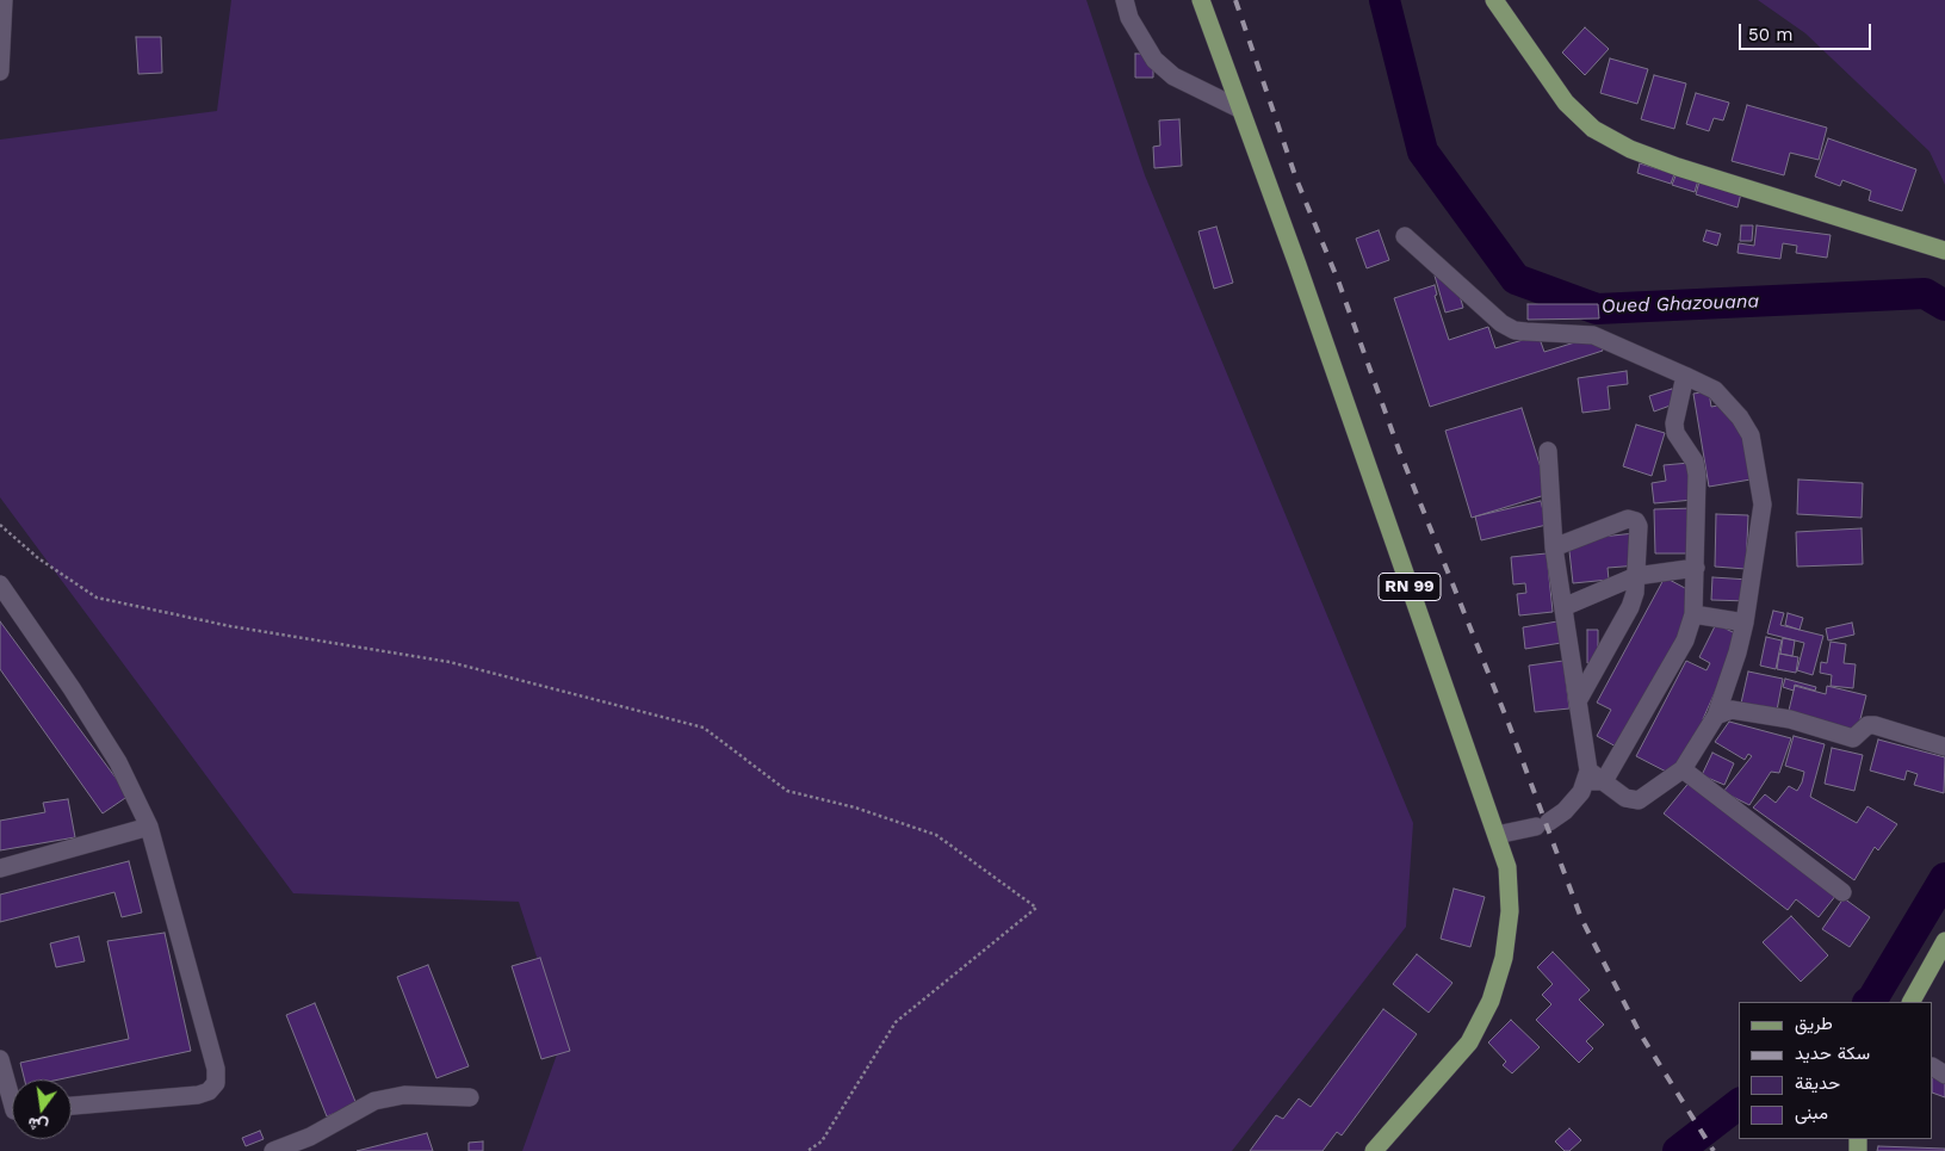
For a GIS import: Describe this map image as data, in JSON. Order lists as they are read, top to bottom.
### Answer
{
  "streets": {
    "main road": ["RN 99"]
  },
  "water": ["Oued Ghazouana"],
  "legend": [
    "طريق",
    "سكة حديد",
    "حديقة",
    "مبنى"
  ],
  "scale_bar": "50 m",
  "north": "bottom"
}
